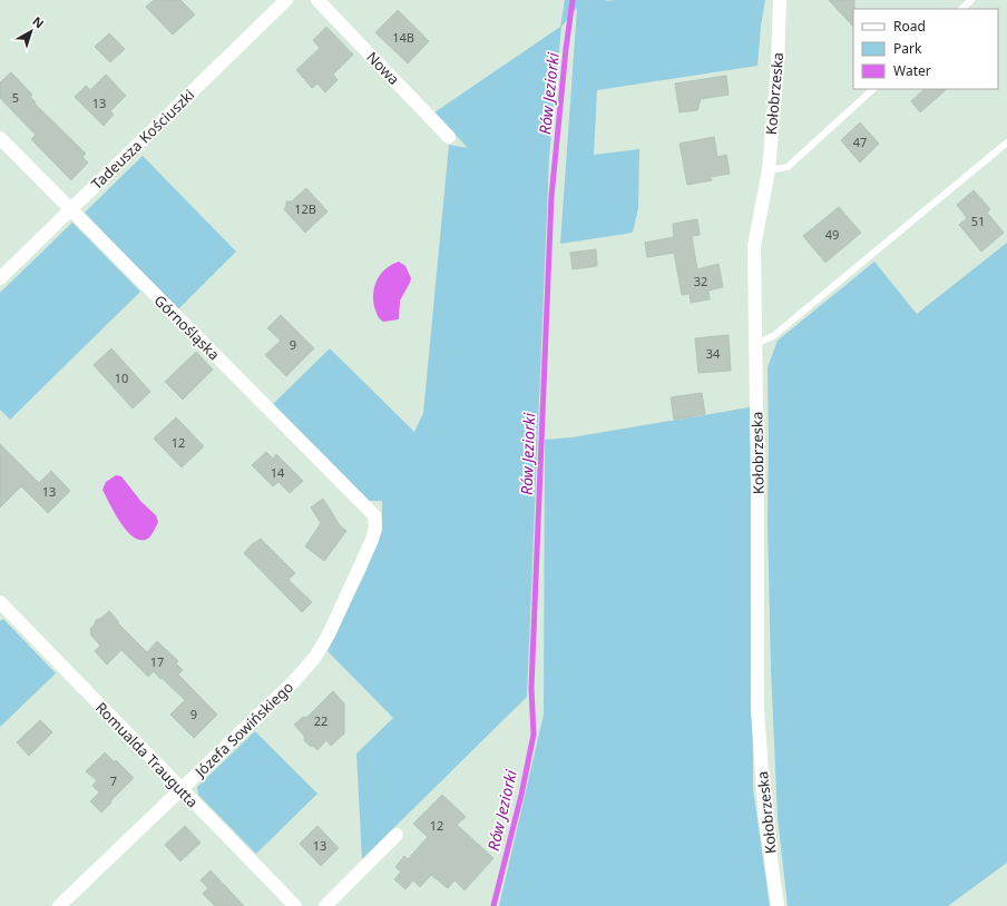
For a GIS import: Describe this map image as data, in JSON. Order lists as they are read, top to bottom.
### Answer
{
  "streets": {
    "street": [
      "Nowa",
      "Kołobrzeska",
      "Tadeusza Kościuszki",
      "Górnośląska",
      "Józefa Sowińskiego",
      "Romualda Traugutta"
    ]
  },
  "crossings": [
    ["Tadeusza Kościuszki", "Górnośląska"],
    ["Górnośląska", "Józefa Sowińskiego"],
    ["Józefa Sowińskiego", "Romualda Traugutta"]
  ],
  "water": ["Rów Jeziorki"],
  "house_numbers": [
    "14B",
    "5",
    "13",
    "47",
    "12B",
    "51",
    "49",
    "32",
    "9",
    "34",
    "10",
    "12",
    "14",
    "13",
    "17",
    "9",
    "22",
    "7",
    "12",
    "13"
  ],
  "legend": ["Road", "Park", "Water"],
  "north": "top right"
}
